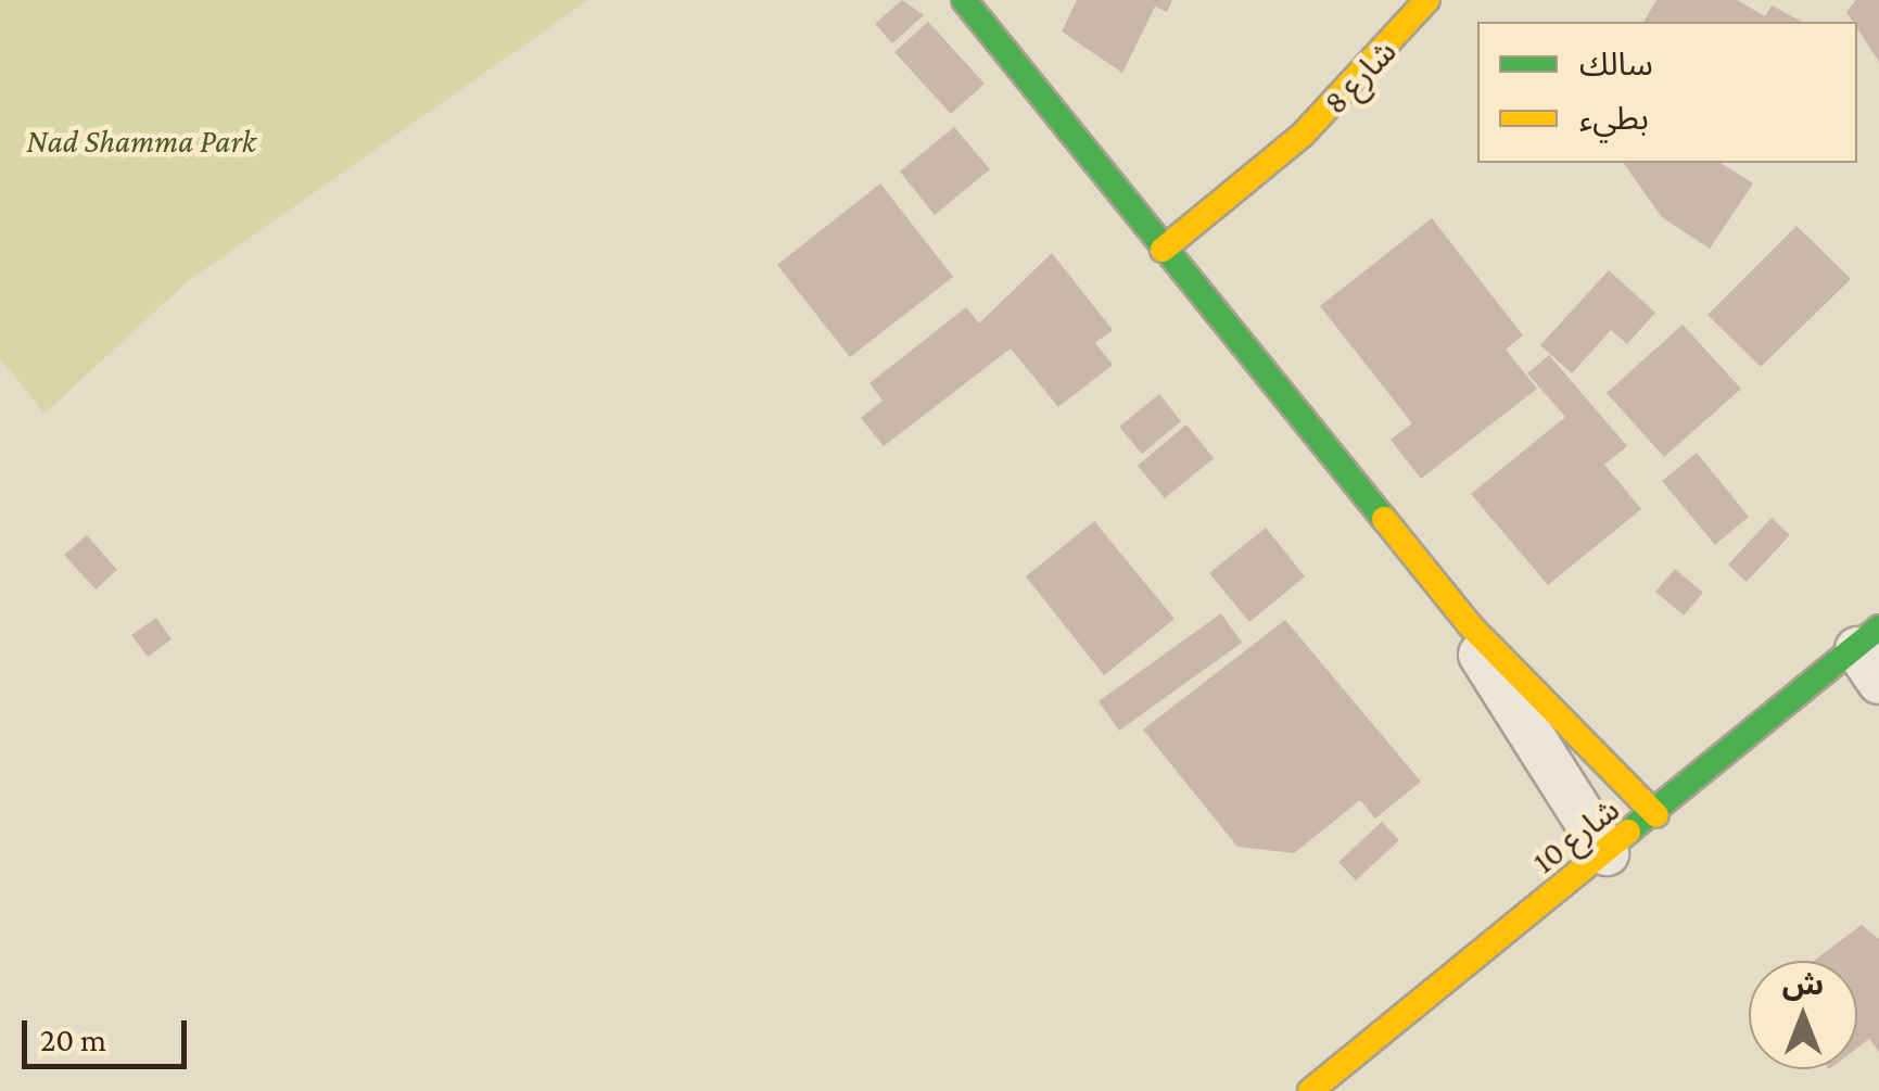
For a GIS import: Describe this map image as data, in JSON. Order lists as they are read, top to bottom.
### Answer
{
  "streets": {
    "street": ["شارع 8", "شارع 10"]
  },
  "parks": ["Nad Shamma Park"],
  "legend": ["سالك", "بطيء"],
  "scale_bar": "20 m",
  "north": "top"
}
